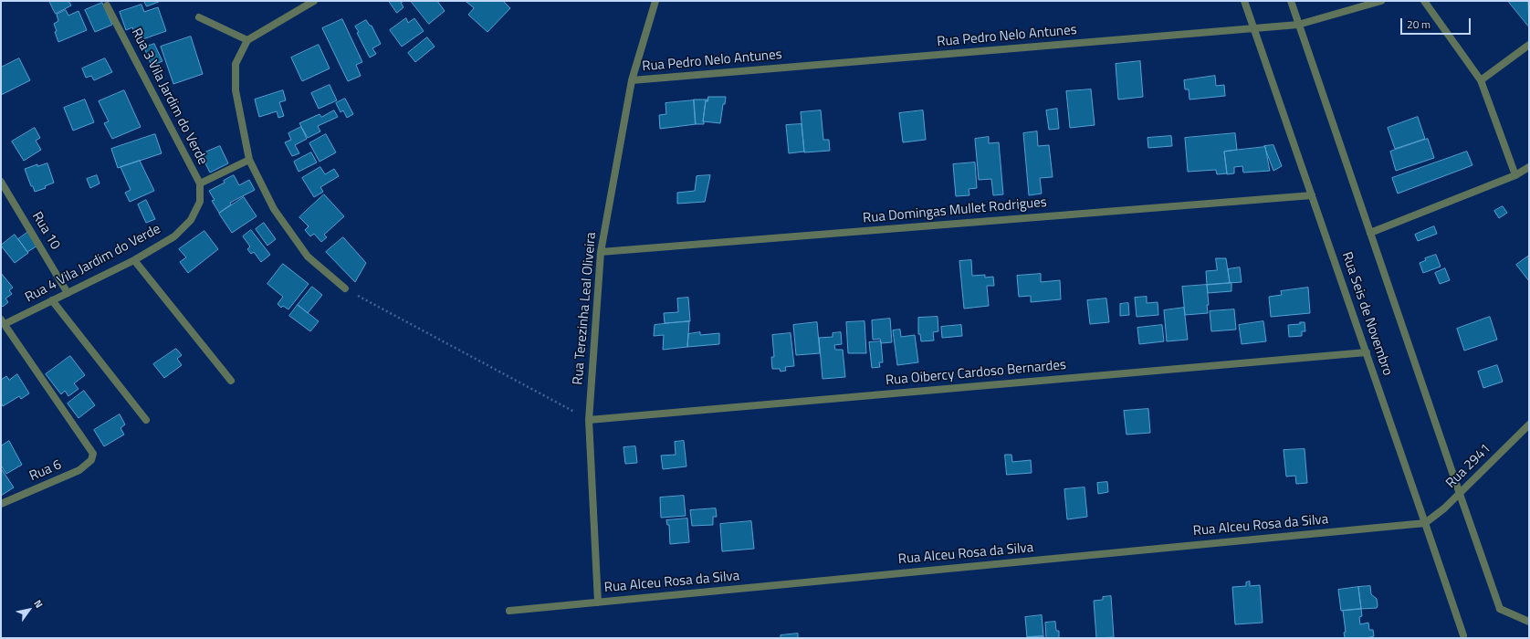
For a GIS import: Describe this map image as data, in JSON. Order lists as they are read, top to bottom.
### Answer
{
  "streets": {
    "street": [
      "Rua Pedro Nelo Antunes",
      "Rua 3 Vila Jardim do Verde",
      "Rua Domingas Mullet Rodrigues",
      "Rua 10",
      "Rua 4 Vila Jardim do Verde",
      "Rua Terezinha Leal Oliveira",
      "Rua Seis de Novembro",
      "Rua Oibercy Cardoso Bernardes",
      "Rua 2941",
      "Rua 6",
      "Rua Alceu Rosa da Silva"
    ]
  },
  "crossings": [
    ["Rua Pedro Nelo Antunes", "Rua Terezinha Leal Oliveira"],
    ["Rua Pedro Nelo Antunes", "Rua Seis de Novembro"],
    ["Rua 3 Vila Jardim do Verde", "Rua 4 Vila Jardim do Verde"],
    ["Rua Domingas Mullet Rodrigues", "Rua Terezinha Leal Oliveira"],
    ["Rua Domingas Mullet Rodrigues", "Rua Seis de Novembro"],
    ["Rua 10", "Rua 4 Vila Jardim do Verde"],
    ["Rua 4 Vila Jardim do Verde", "Rua 6"],
    ["Rua Terezinha Leal Oliveira", "Rua Oibercy Cardoso Bernardes"],
    ["Rua Terezinha Leal Oliveira", "Rua Alceu Rosa da Silva"],
    ["Rua Seis de Novembro", "Rua Oibercy Cardoso Bernardes"],
    ["Rua Seis de Novembro", "Rua 2941"],
    ["Rua Seis de Novembro", "Rua Alceu Rosa da Silva"],
    ["Rua 2941", "Rua Alceu Rosa da Silva"]
  ],
  "scale_bar": "20 m",
  "north": "top right"
}
